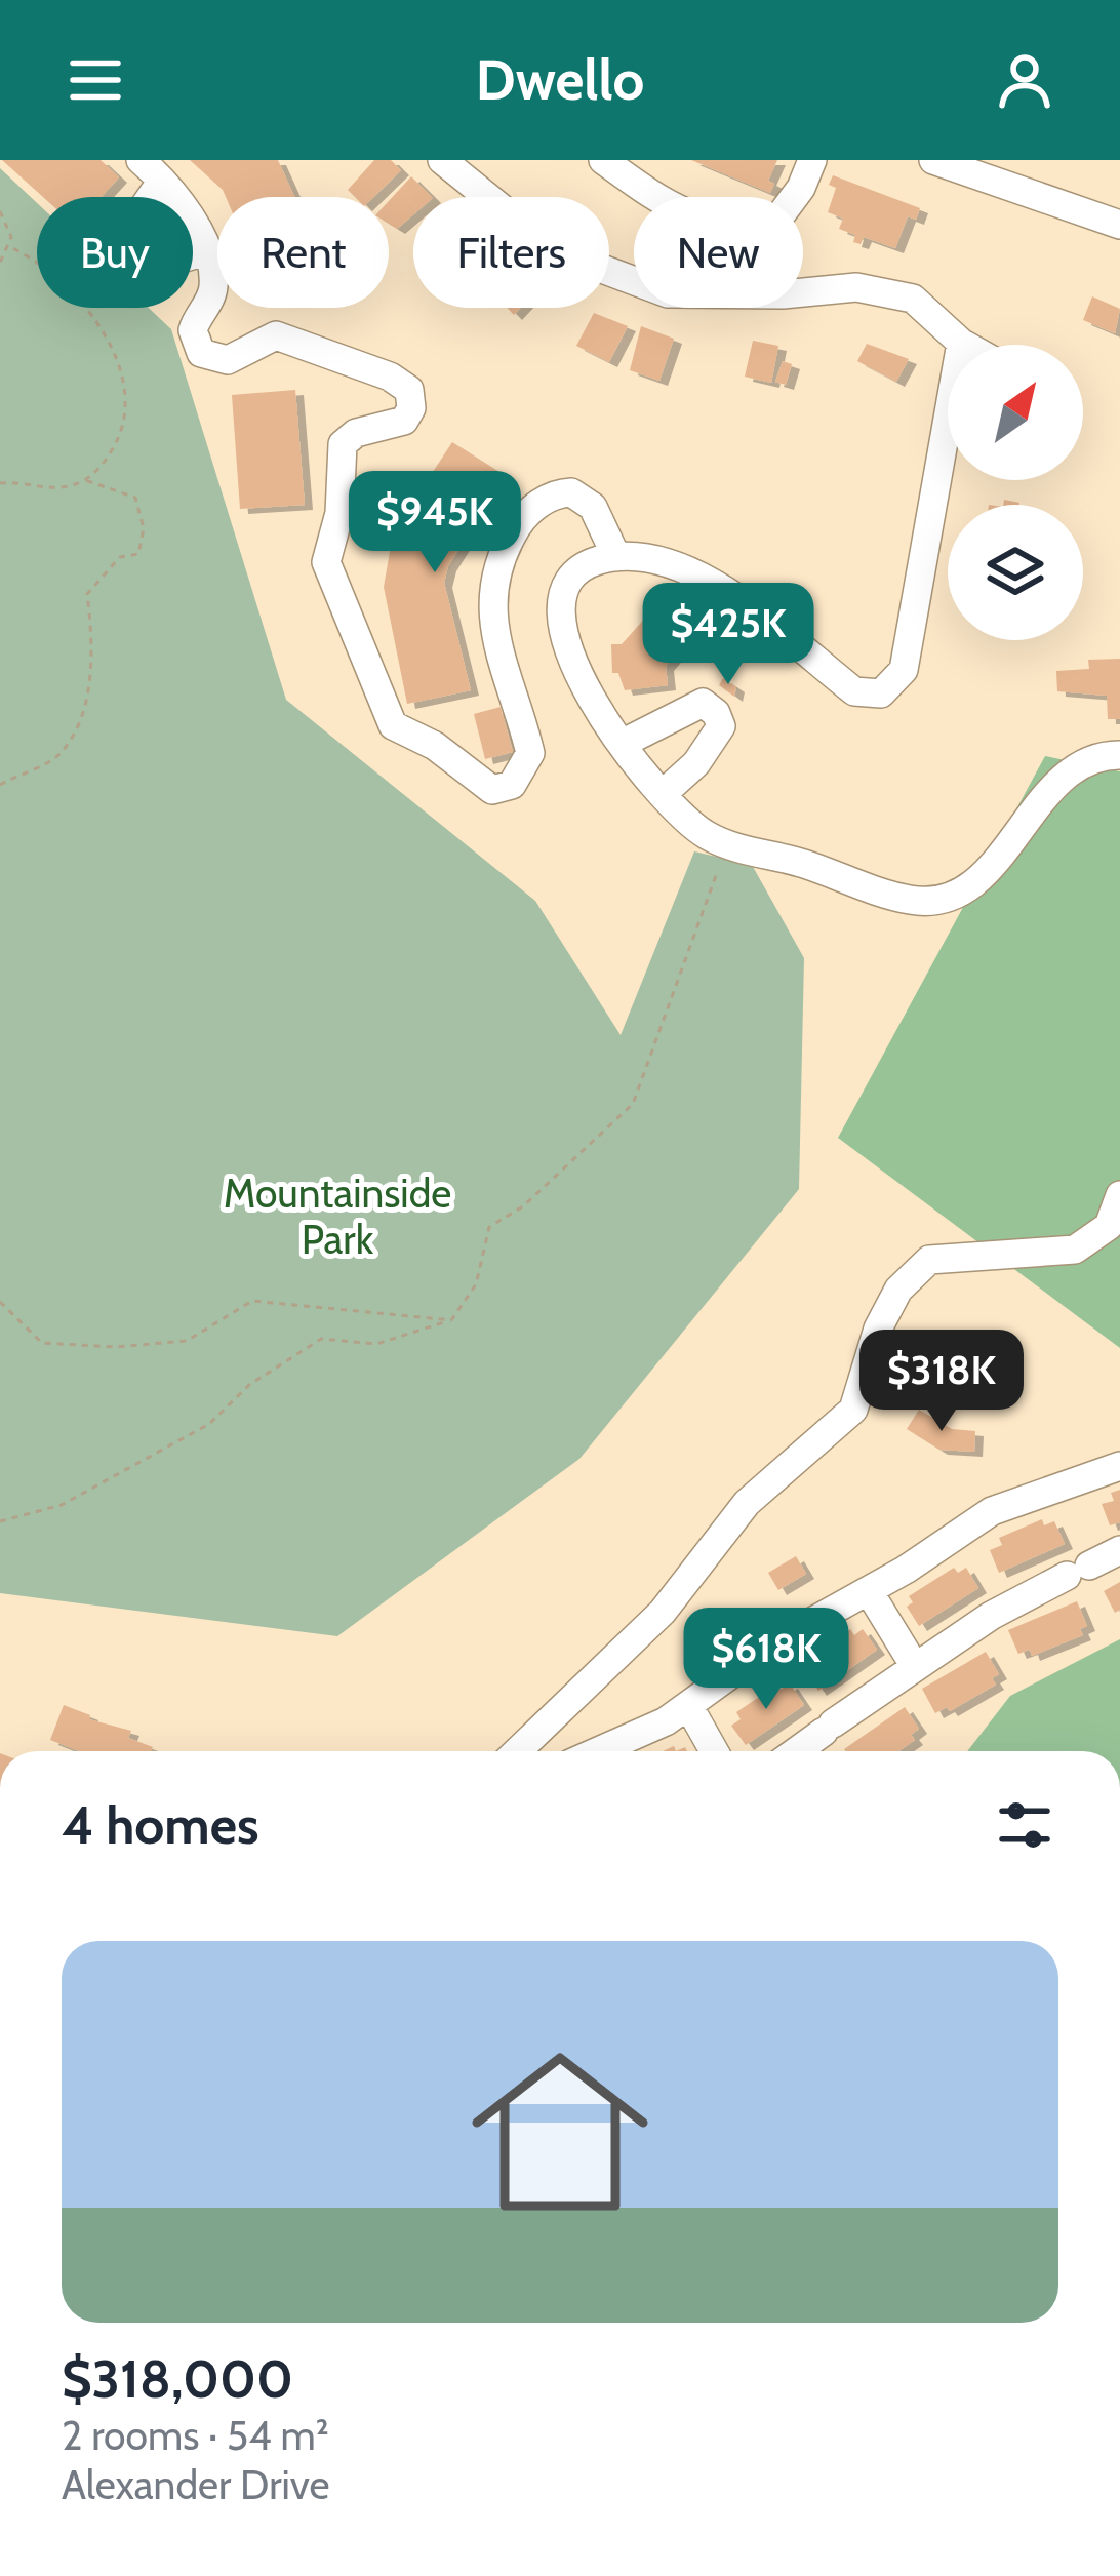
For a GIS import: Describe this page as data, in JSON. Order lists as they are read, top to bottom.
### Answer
{
  "parks": ["Mountainside Park"],
  "north": "top right",
  "page": {
    "header": "Dwello",
    "chip": [
      "Buy",
      "Rent",
      "Filters",
      "New"
    ],
    "price": [
      "$945K",
      "$425K",
      "$318K",
      "$618K"
    ],
    "heading": "4 homes",
    "list": [
      {
        "name": "$318,000",
        "note": "2 rooms · 54 m² · Alexander Drive"
      }
    ]
  }
}
